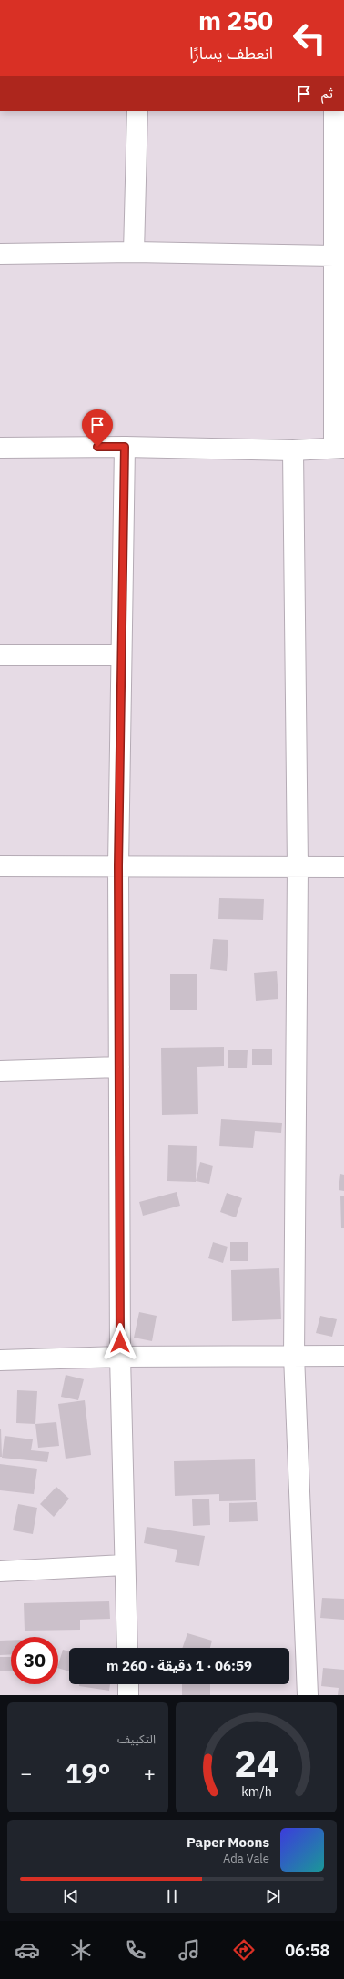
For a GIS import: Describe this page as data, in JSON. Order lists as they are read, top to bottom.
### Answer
{
  "page": {
    "turn": ["250 m", "انعطف يسارًا"],
    "then": "ثم",
    "limit": "30",
    "trip": "06:59 · 1 دقيقة · 260 m",
    "tile": "التكييف",
    "heat": ["−", "19°", "+"],
    "song": ["Paper Moons", "Ada Vale"],
    "tabs": "06:58",
    "gauge": ["24", "km/h"]
  }
}
